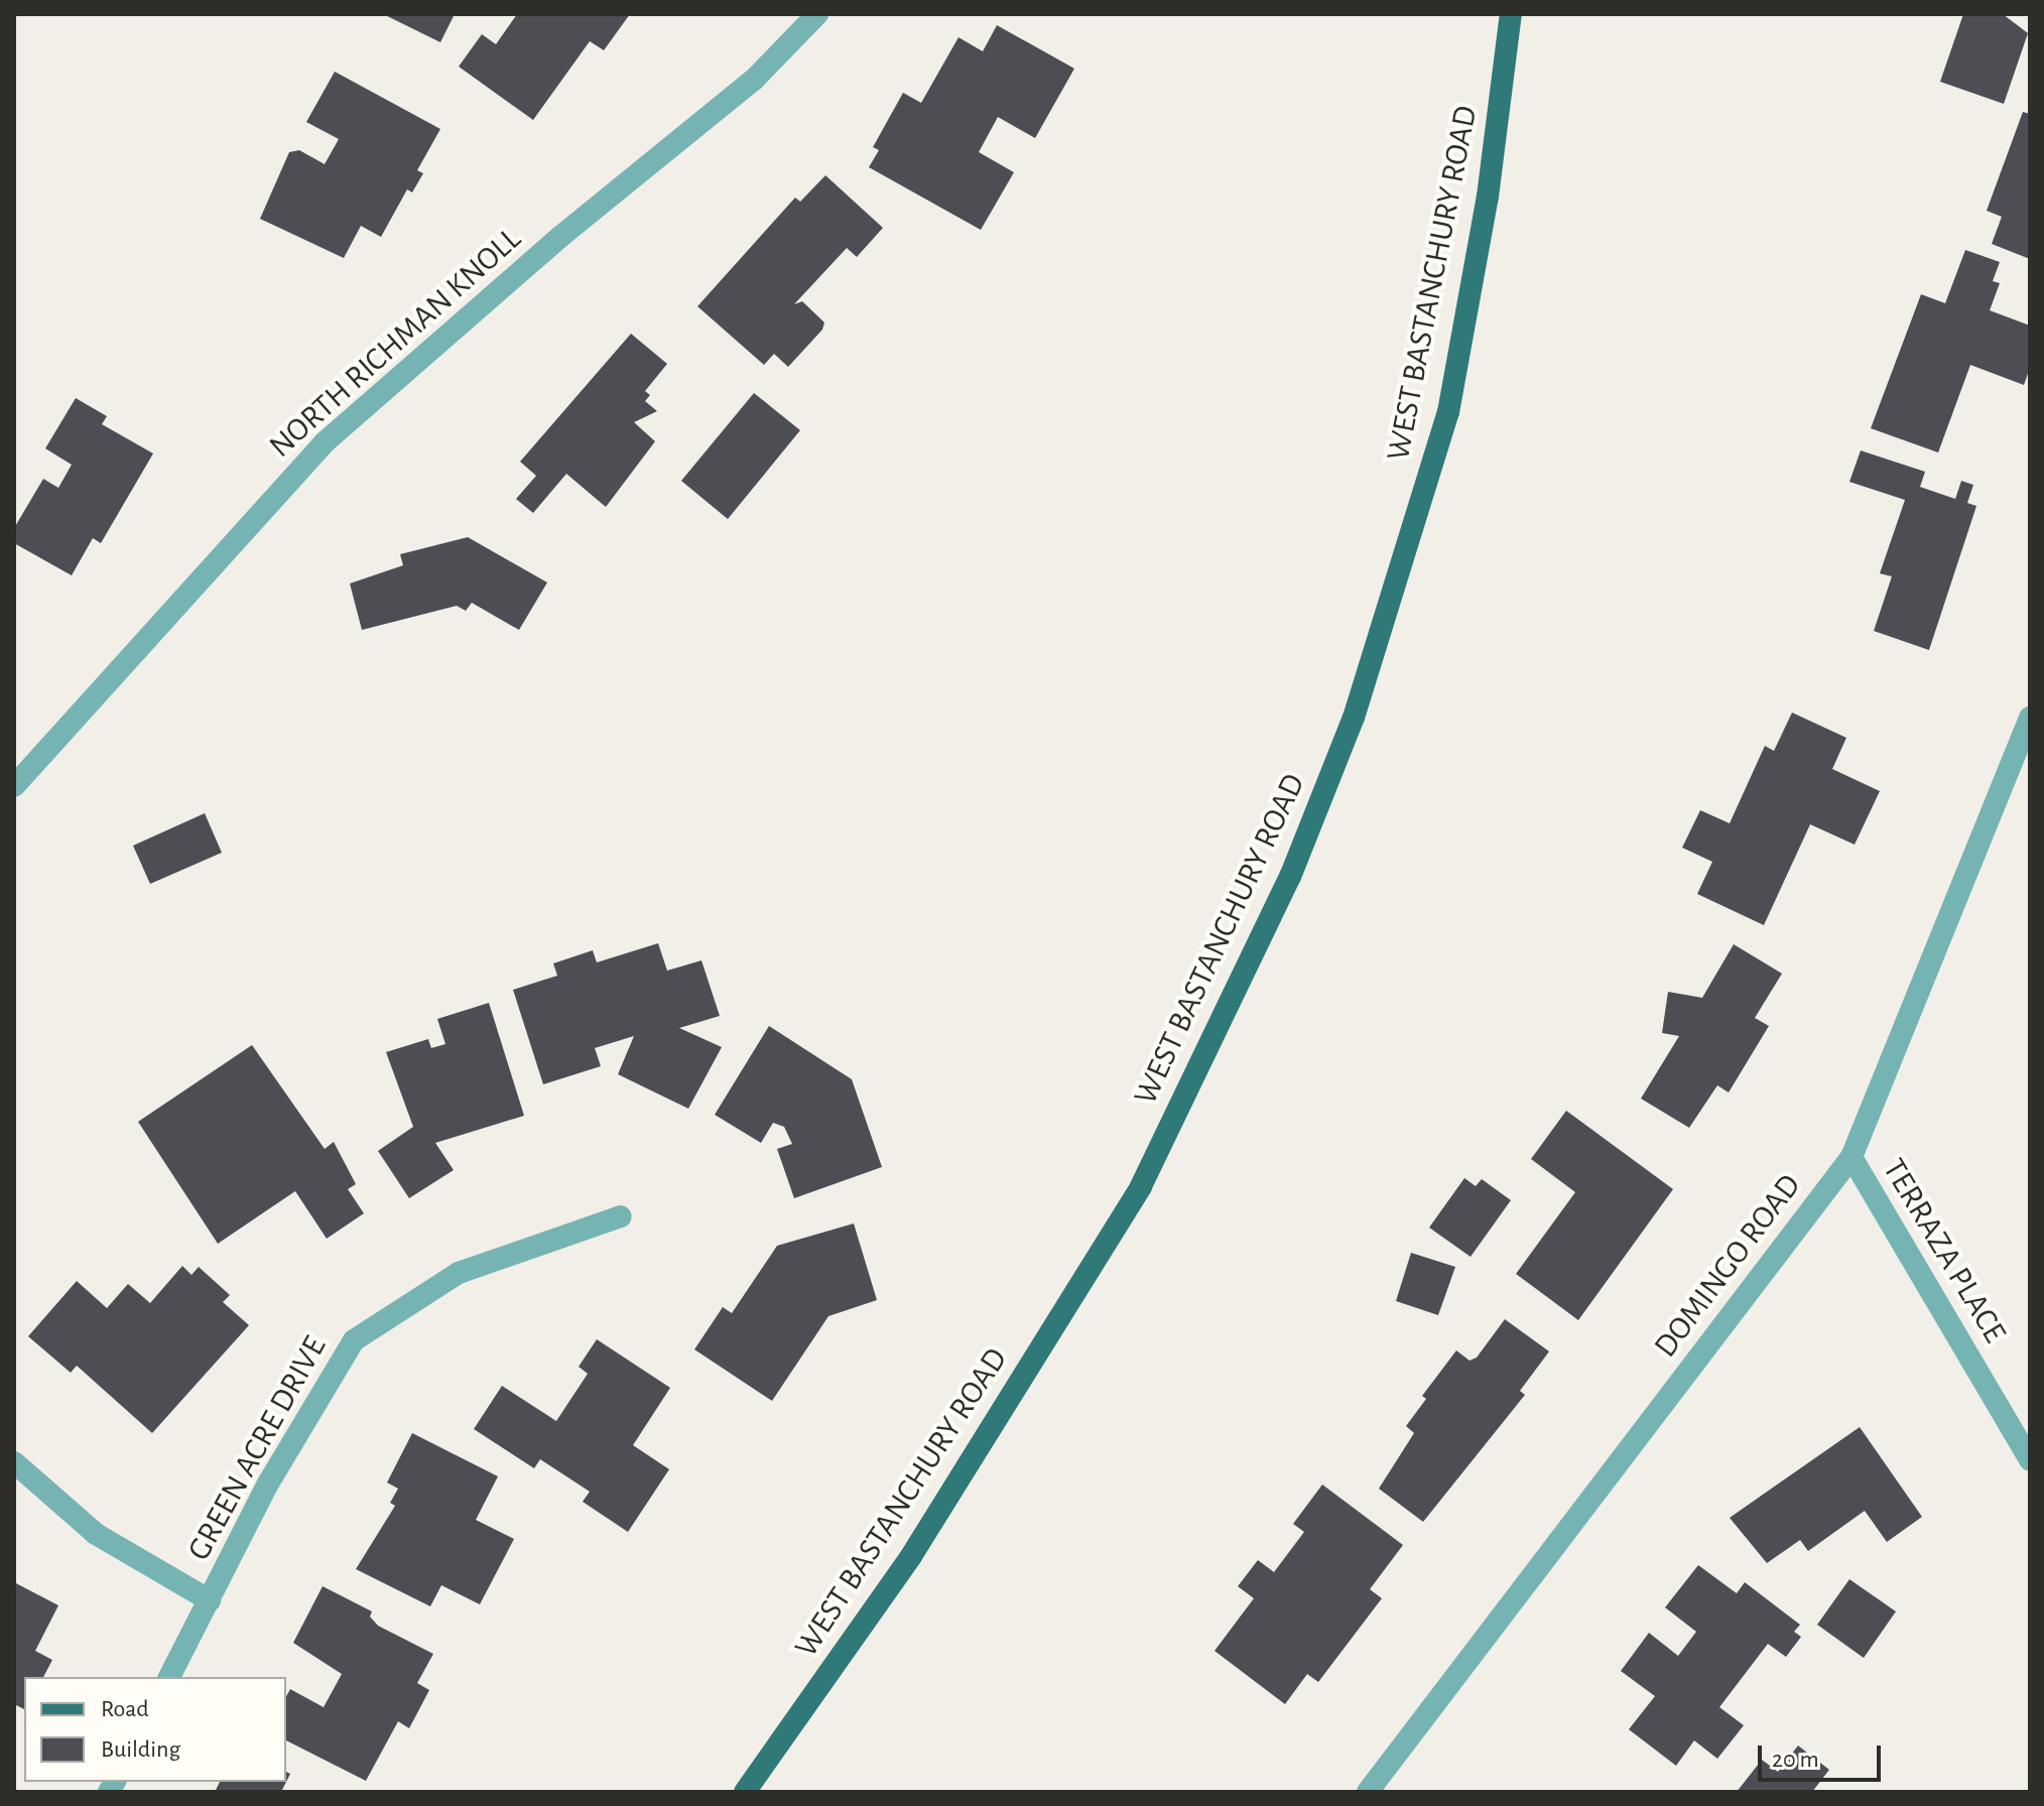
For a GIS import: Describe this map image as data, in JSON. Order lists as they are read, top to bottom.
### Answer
{
  "streets": {
    "main road": ["WEST BASTANCHURY ROAD"],
    "street": [
      "NORTH RICHMAN KNOLL",
      "TERRAZA PLACE",
      "DOMINGO ROAD",
      "GREEN ACRE DRIVE"
    ]
  },
  "crossings": [
    ["TERRAZA PLACE", "DOMINGO ROAD"]
  ],
  "legend": ["Road", "Building"],
  "scale_bar": "20 m"
}
